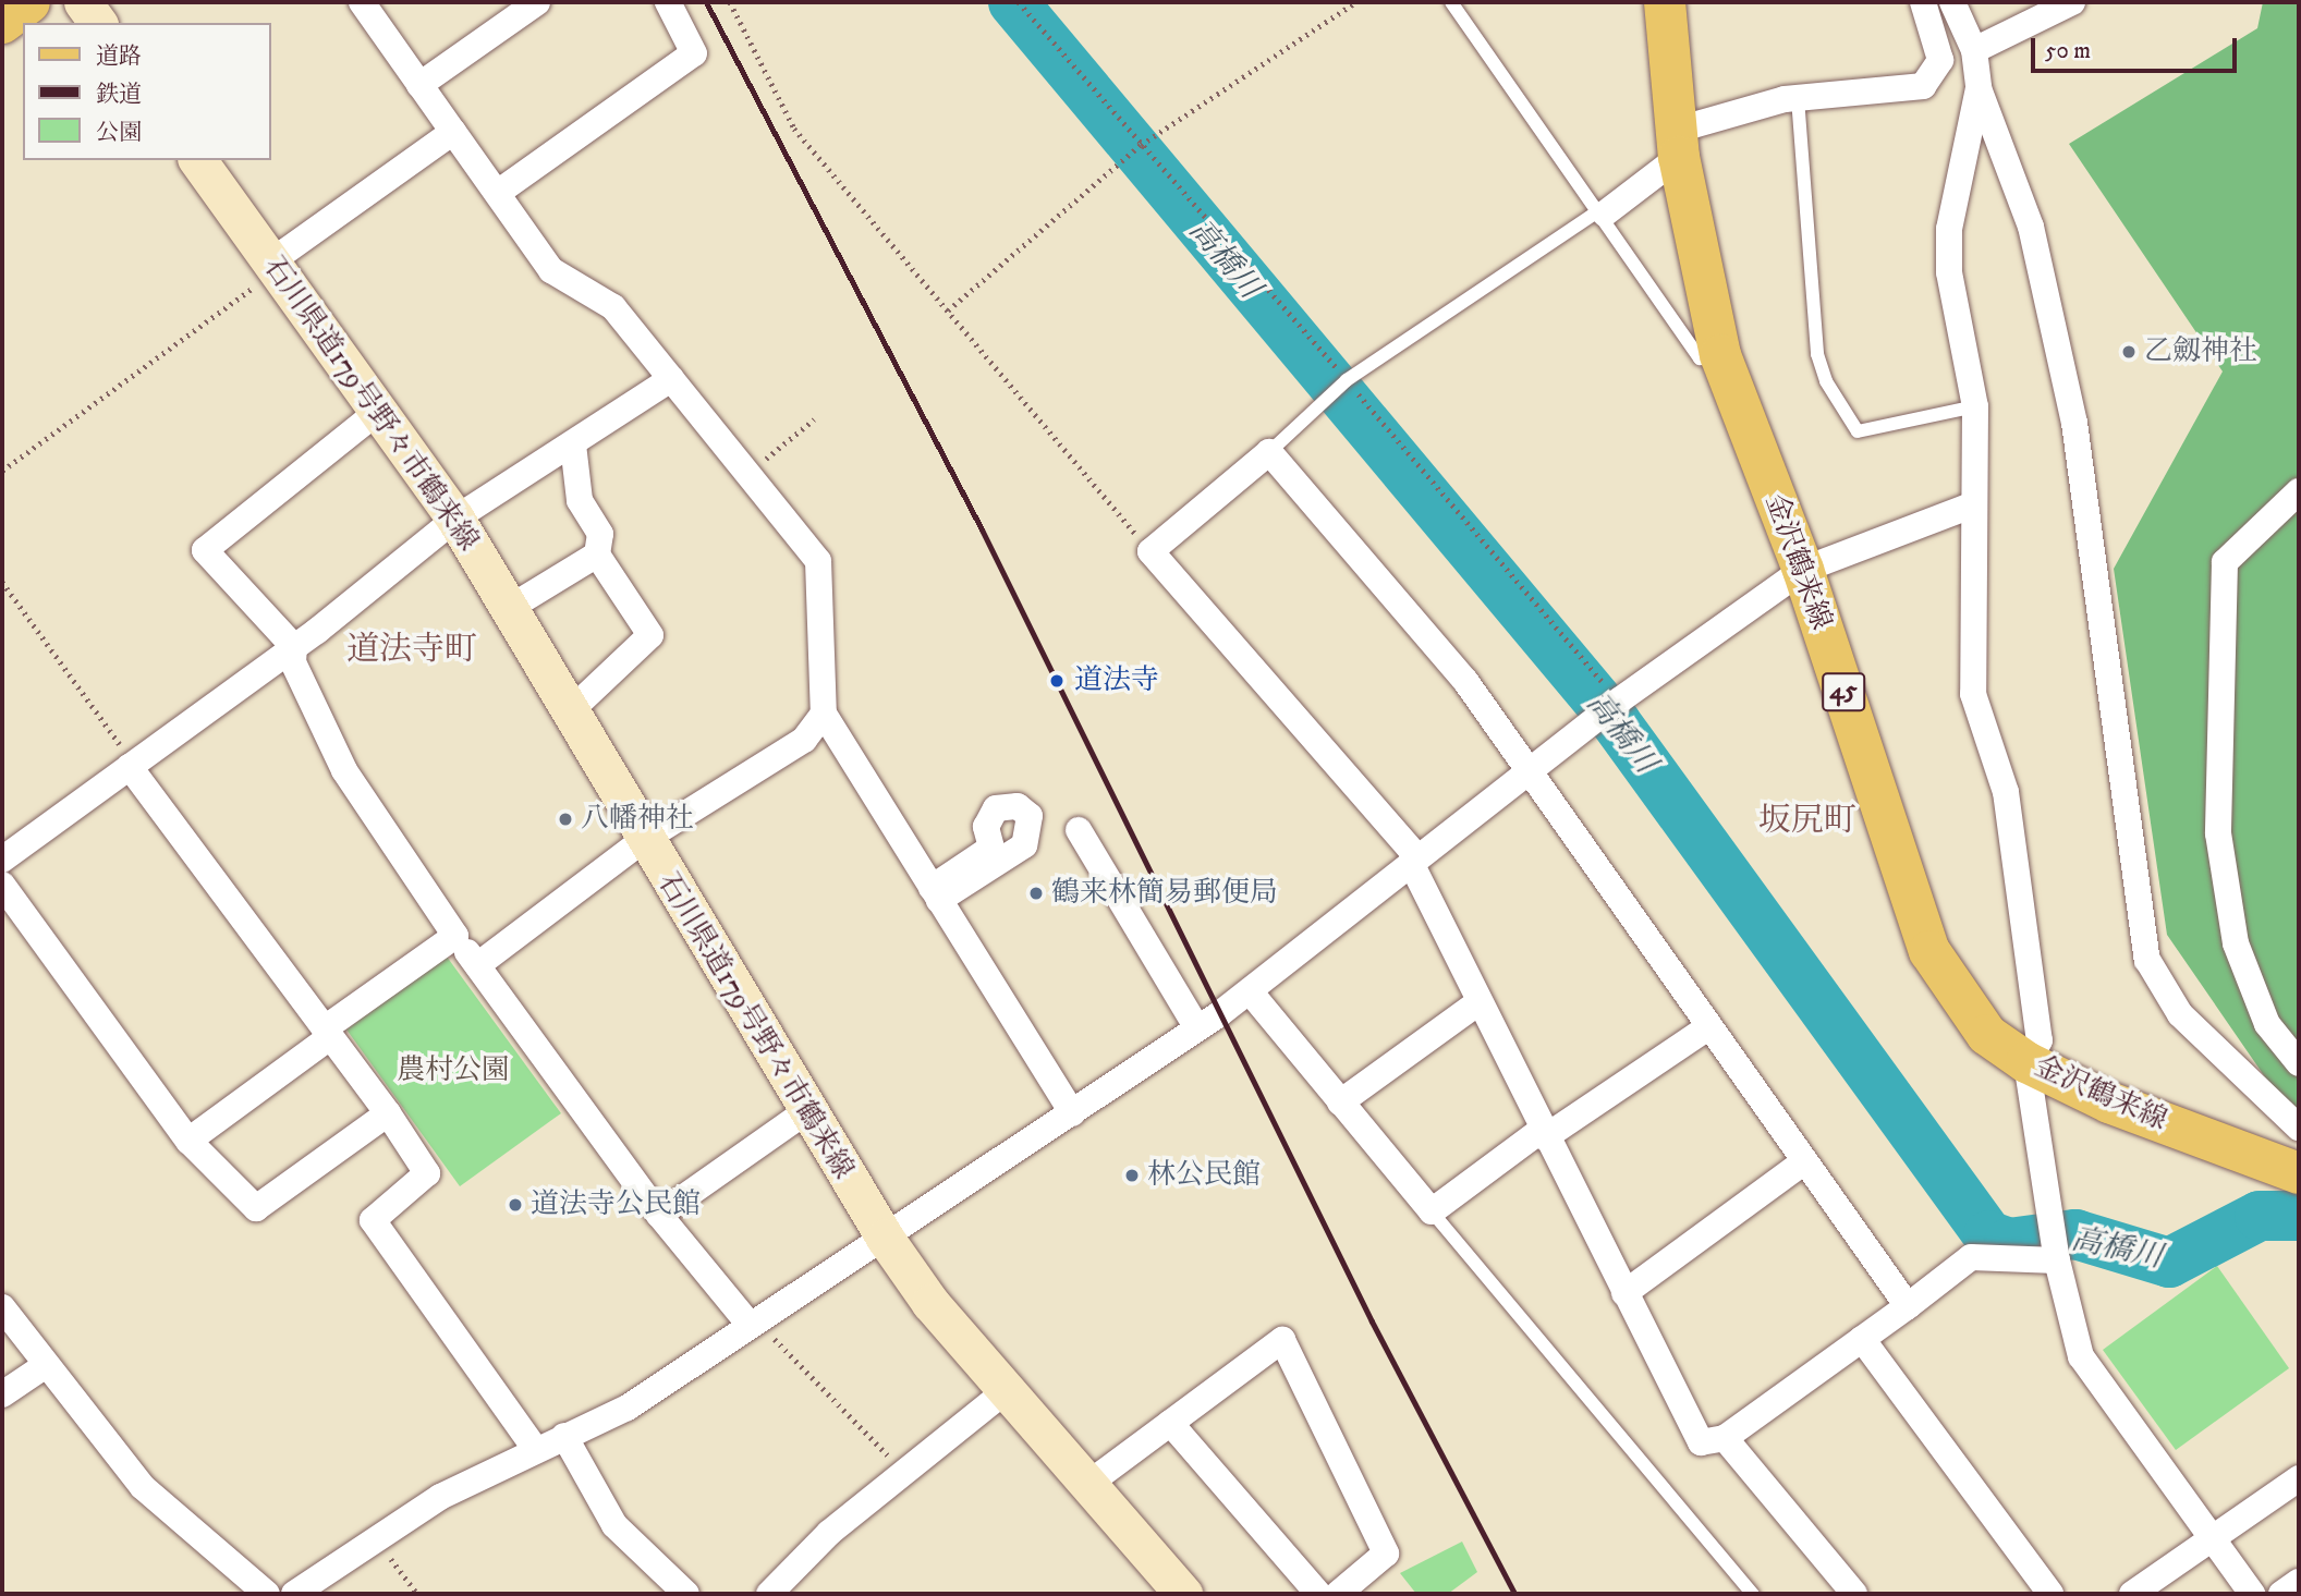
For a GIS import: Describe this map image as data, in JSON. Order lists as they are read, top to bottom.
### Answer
{
  "streets": {
    "main road": ["石川県道179号野々市鶴来線", "金沢鶴来線", "45"]
  },
  "districts": ["道法寺町", "坂尻町"],
  "water": ["高橋川"],
  "parks": ["農村公園"],
  "places": [
    "乙劔神社",
    "道法寺",
    "八幡神社",
    "鶴来林簡易郵便局",
    "林公民館",
    "道法寺公民館"
  ],
  "legend": ["道路", "鉄道", "公園"],
  "scale_bar": "50 m"
}
